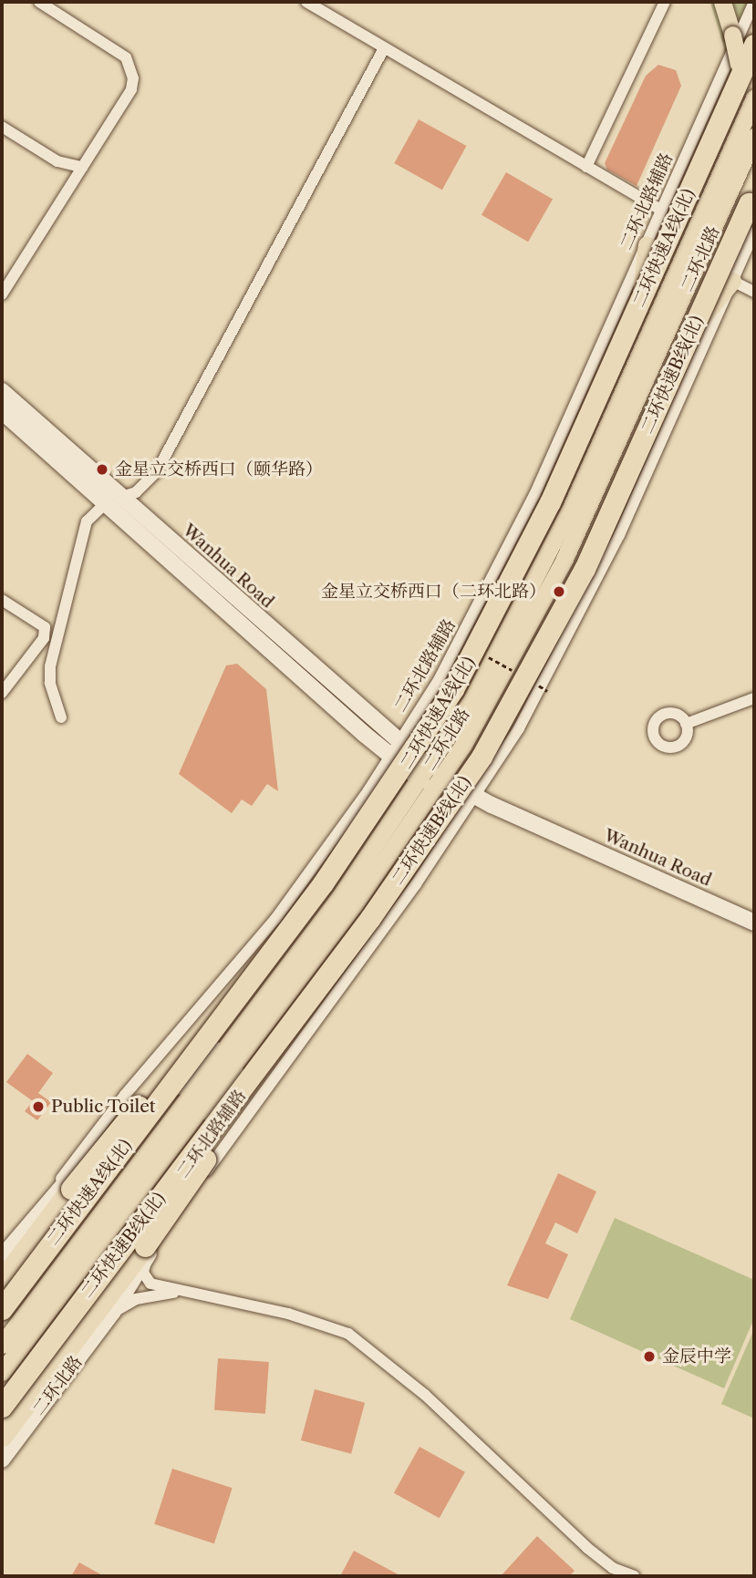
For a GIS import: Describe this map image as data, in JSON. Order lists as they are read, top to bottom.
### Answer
{
  "streets": {
    "highway": ["二环快速A线(北)", "二环快速B线(北)"],
    "main road": ["二环北路"],
    "street": ["二环北路辅路", "Wanhua Road"]
  },
  "crossings": [
    ["二环北路辅路", "二环北路"],
    ["二环北路辅路", "Wanhua Road"],
    ["二环北路", "Wanhua Road"]
  ],
  "places": [
    "金星立交桥西口（颐华路）",
    "金星立交桥西口（二环北路）",
    "Public Toilet",
    "金辰中学"
  ]
}
